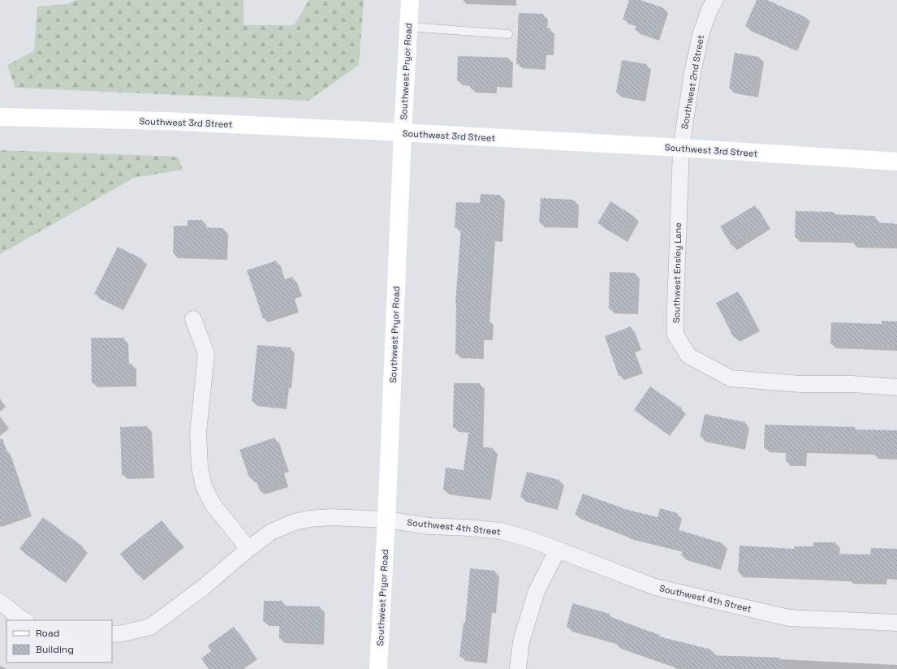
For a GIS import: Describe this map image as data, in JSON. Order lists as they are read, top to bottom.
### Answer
{
  "streets": {
    "main road": ["Southwest Pryor Road", "Southwest 3rd Street"],
    "street": ["Southwest 2nd Street", "Southwest Ensley Lane", "Southwest 4th Street"]
  },
  "crossings": [
    ["Southwest Pryor Road", "Southwest 3rd Street"],
    ["Southwest Pryor Road", "Southwest 4th Street"],
    ["Southwest 2nd Street", "Southwest 3rd Street"],
    ["Southwest 2nd Street", "Southwest Ensley Lane"],
    ["Southwest 3rd Street", "Southwest Ensley Lane"]
  ],
  "legend": ["Road", "Building"]
}
